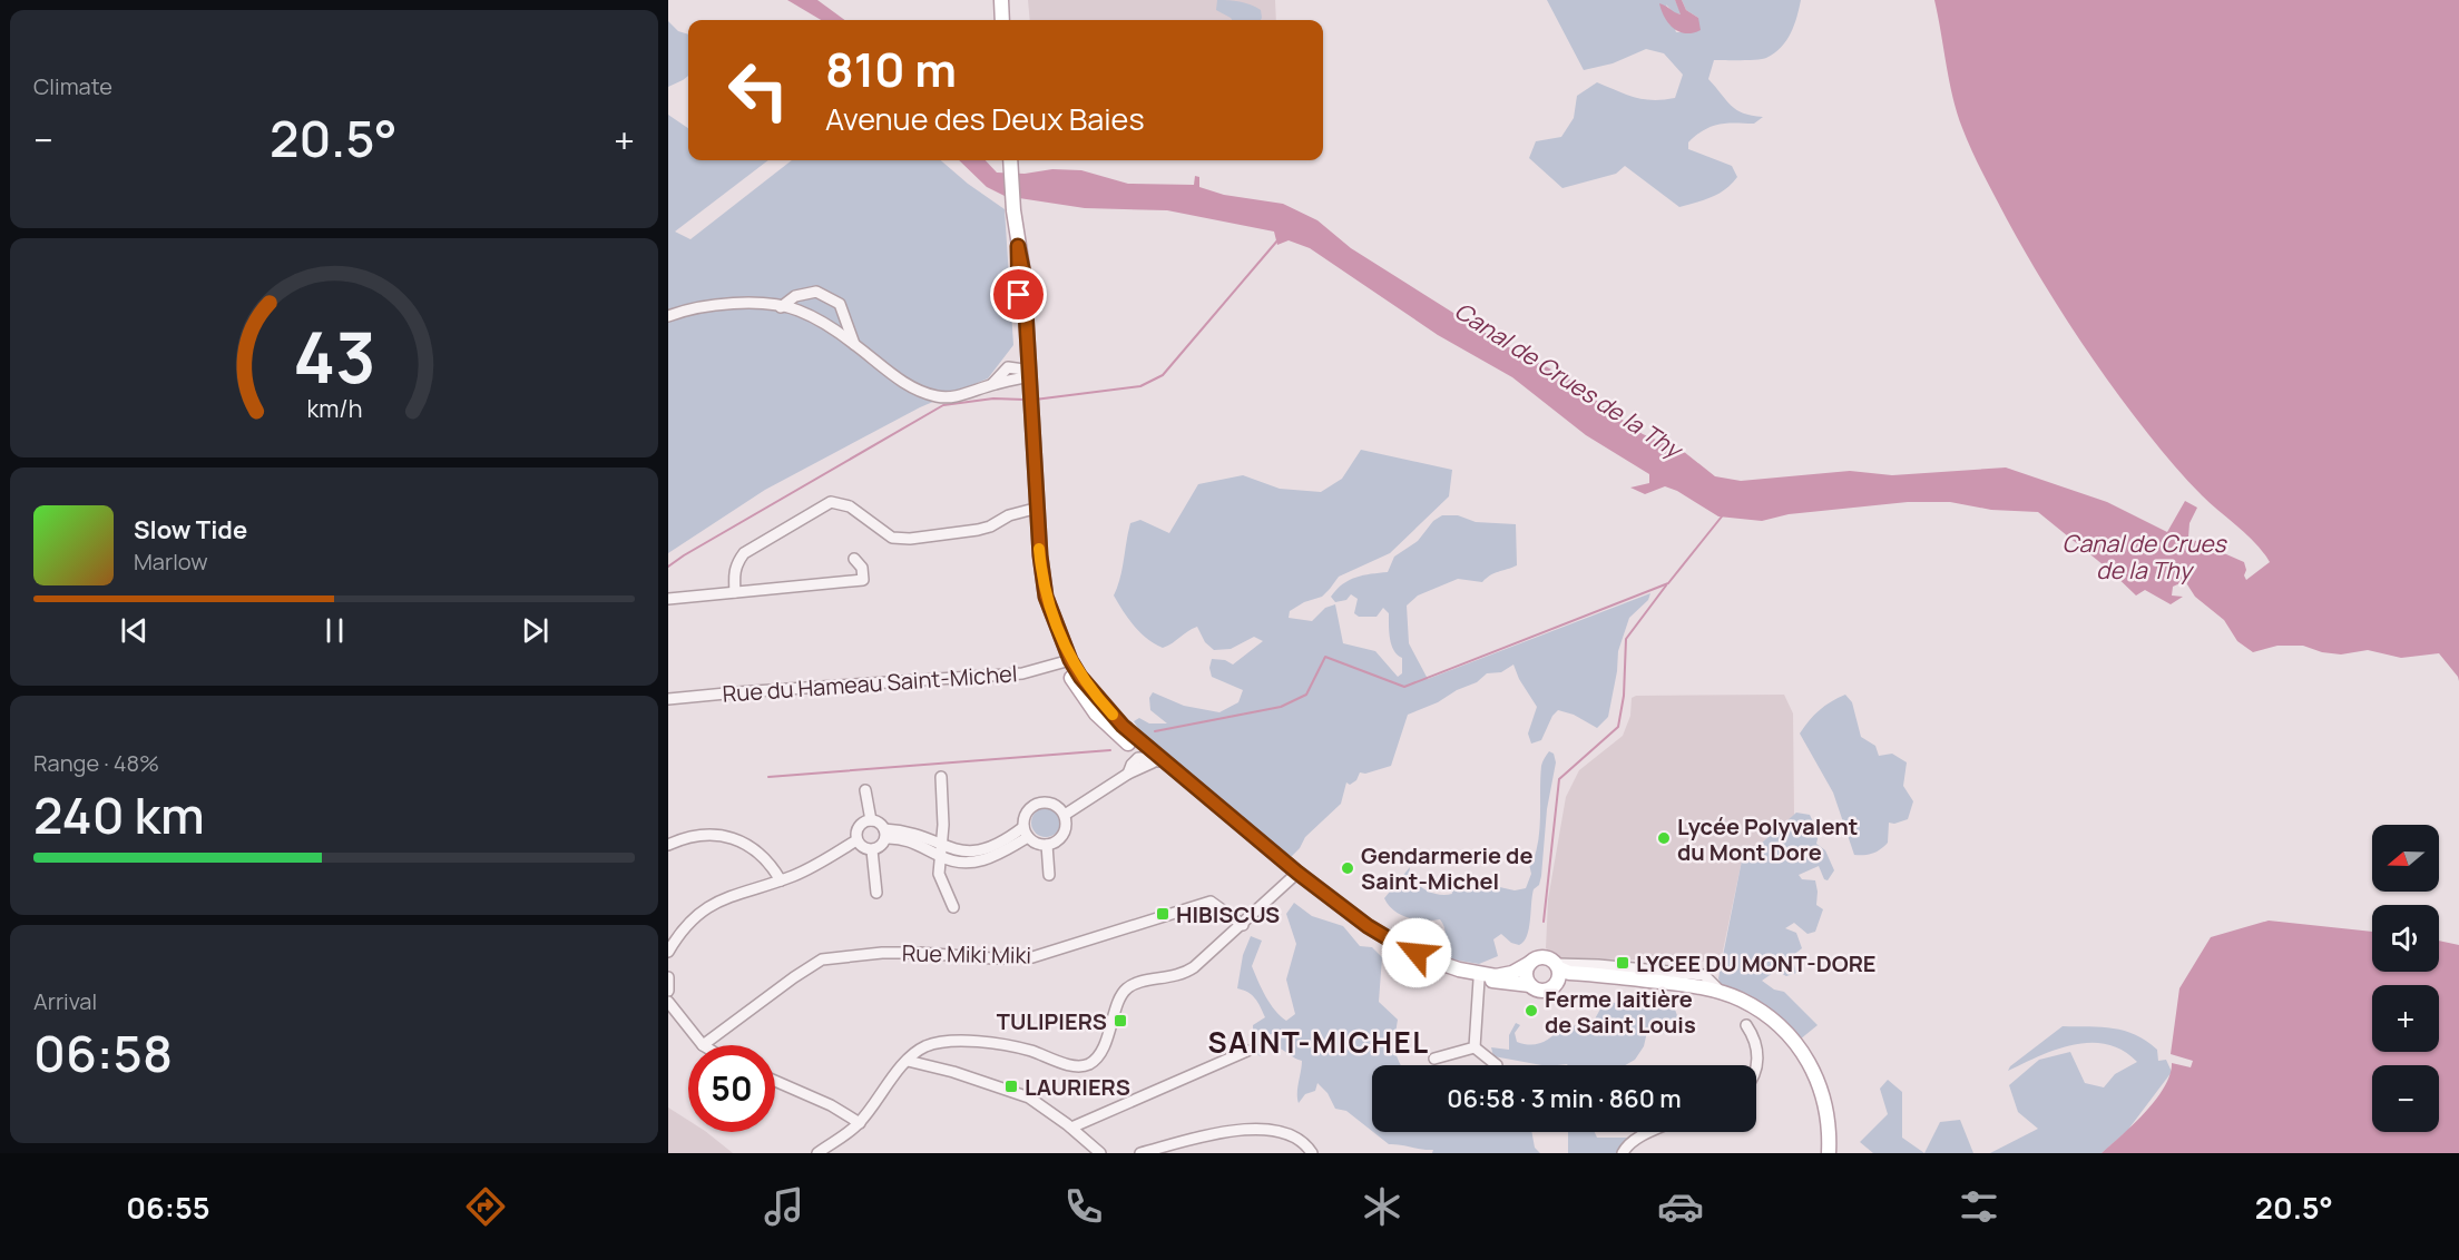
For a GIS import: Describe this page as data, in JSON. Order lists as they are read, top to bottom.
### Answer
{
  "streets": {
    "street": ["Rue du Hameau Saint-Michel", "Rue Miki Miki"]
  },
  "districts": ["SAINT-MICHEL"],
  "water": ["Canal de Crues de la Thy"],
  "places": {
    "other": ["Lycée Polyvalent du Mont Dore", "Gendarmerie de Saint-Michel", "Ferme laitière de Saint Louis"],
    "transit": [
      "HIBISCUS",
      "LYCEE DU MONT-DORE",
      "TULIPIERS",
      "LAURIERS"
    ]
  },
  "north": "left",
  "page": {
    "tile": [
      "Climate",
      ["Range · 48%", "240 km"],
      ["Arrival", "06:58"]
    ],
    "turn": ["810 m", "Avenue des Deux Baies"],
    "heat": ["−", "20.5°", "+"],
    "song": ["Slow Tide", "Marlow"],
    "map_buttons": ["+", "−"],
    "limit": "50",
    "trip": "06:58 · 3 min · 860 m",
    "tabs": ["06:55", "20.5°"],
    "gauge": ["43", "km/h"]
  }
}
